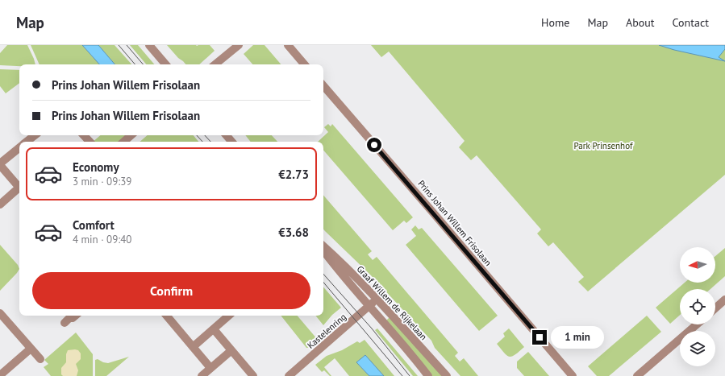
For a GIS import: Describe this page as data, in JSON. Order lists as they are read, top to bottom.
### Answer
{
  "streets": {
    "street": ["Prins Johan Willem Frisolaan", "Graaf Willem de Rijkelaan", "Kastelenring"]
  },
  "crossings": [
    ["Graaf Willem de Rijkelaan", "Kastelenring"]
  ],
  "parks": ["Park Prinsenhof"],
  "north": "left",
  "page": {
    "header": "Map",
    "nav": [
      "Home",
      "Map",
      "About",
      "Contact"
    ],
    "banner": ["Prins Johan Willem Frisolaan", "Prins Johan Willem Frisolaan"],
    "list": [
      {
        "name": "Economy",
        "note": "3 min · 09:39",
        "value": "€2.73"
      },
      {
        "name": "Comfort",
        "note": "4 min · 09:40",
        "value": "€3.68"
      }
    ],
    "buttons": "Confirm",
    "bubble": "1 min"
  }
}
